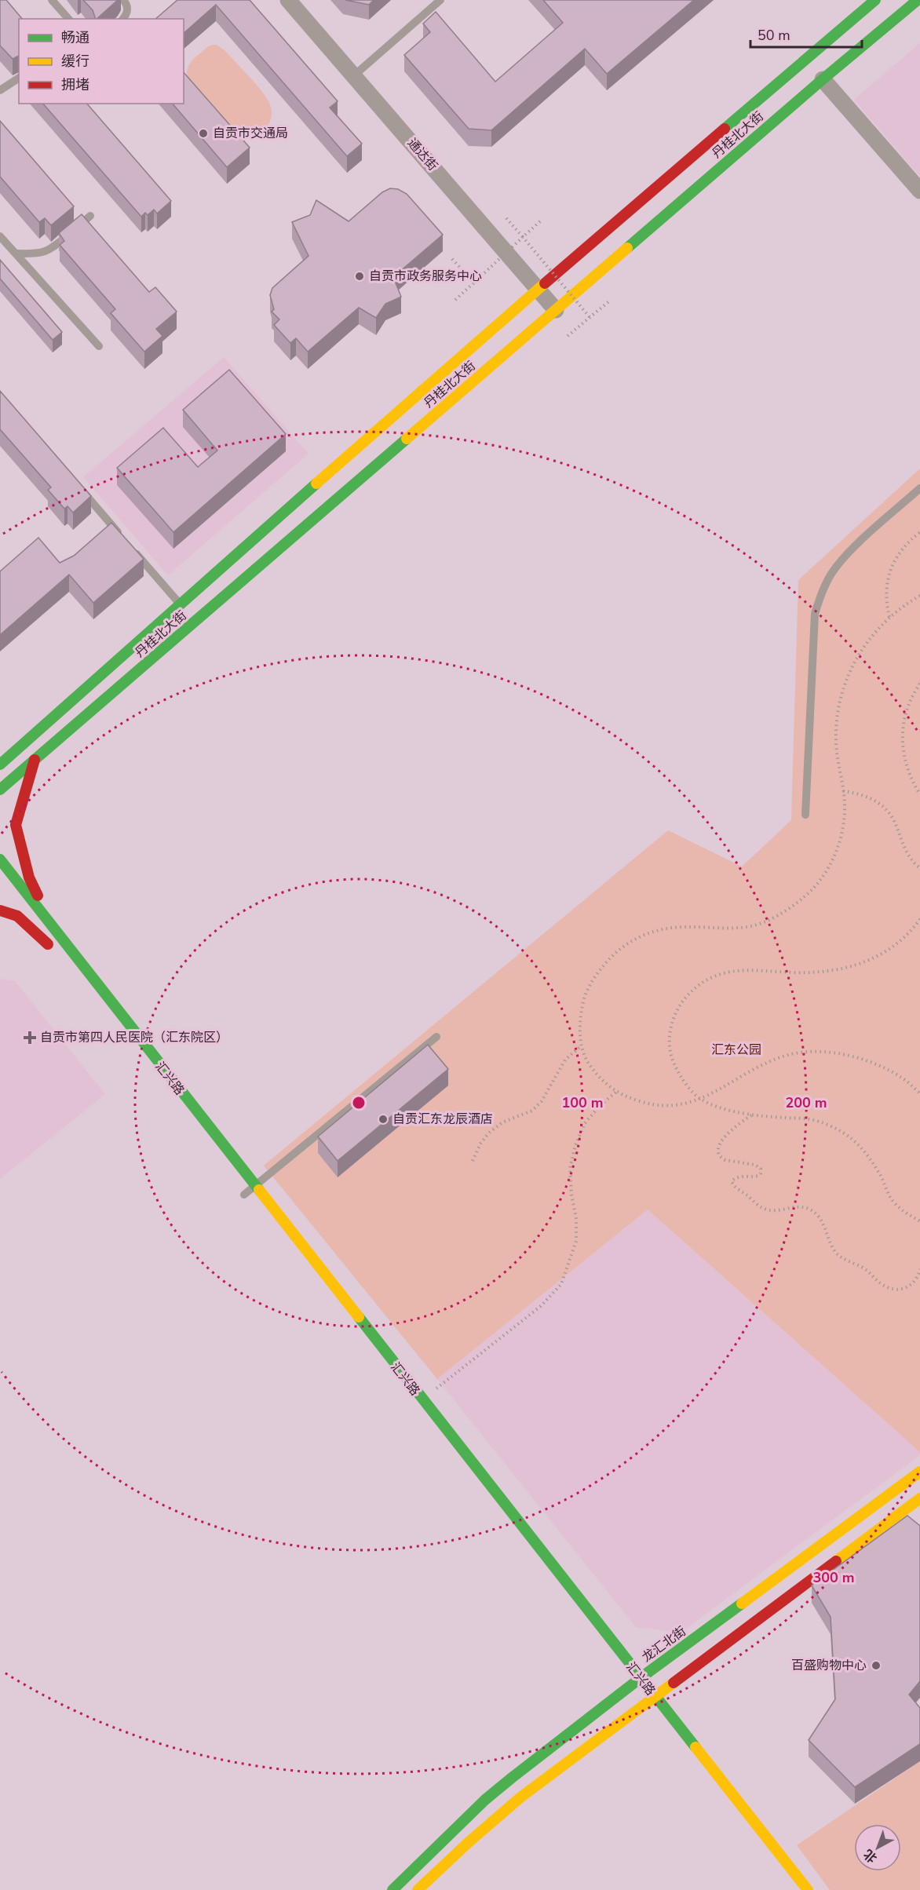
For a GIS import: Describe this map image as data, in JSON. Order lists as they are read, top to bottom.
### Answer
{
  "streets": {
    "main road": ["丹桂北大街", "龙汇北街"],
    "street": ["通达街"]
  },
  "crossings": [
    ["丹桂北大街", "通达街"]
  ],
  "parks": ["汇东公园"],
  "places": {
    "other": [
      "自贡市交通局",
      "自贡市政务服务中心",
      "自贡汇东龙辰酒店",
      "百盛购物中心"
    ],
    "health": ["自贡市第四人民医院（汇东院区）"]
  },
  "legend": ["畅通", "缓行", "拥堵"],
  "scale_bar": "50 m",
  "north": "bottom left",
  "rings": ["100 m", "200 m", "300 m"]
}
